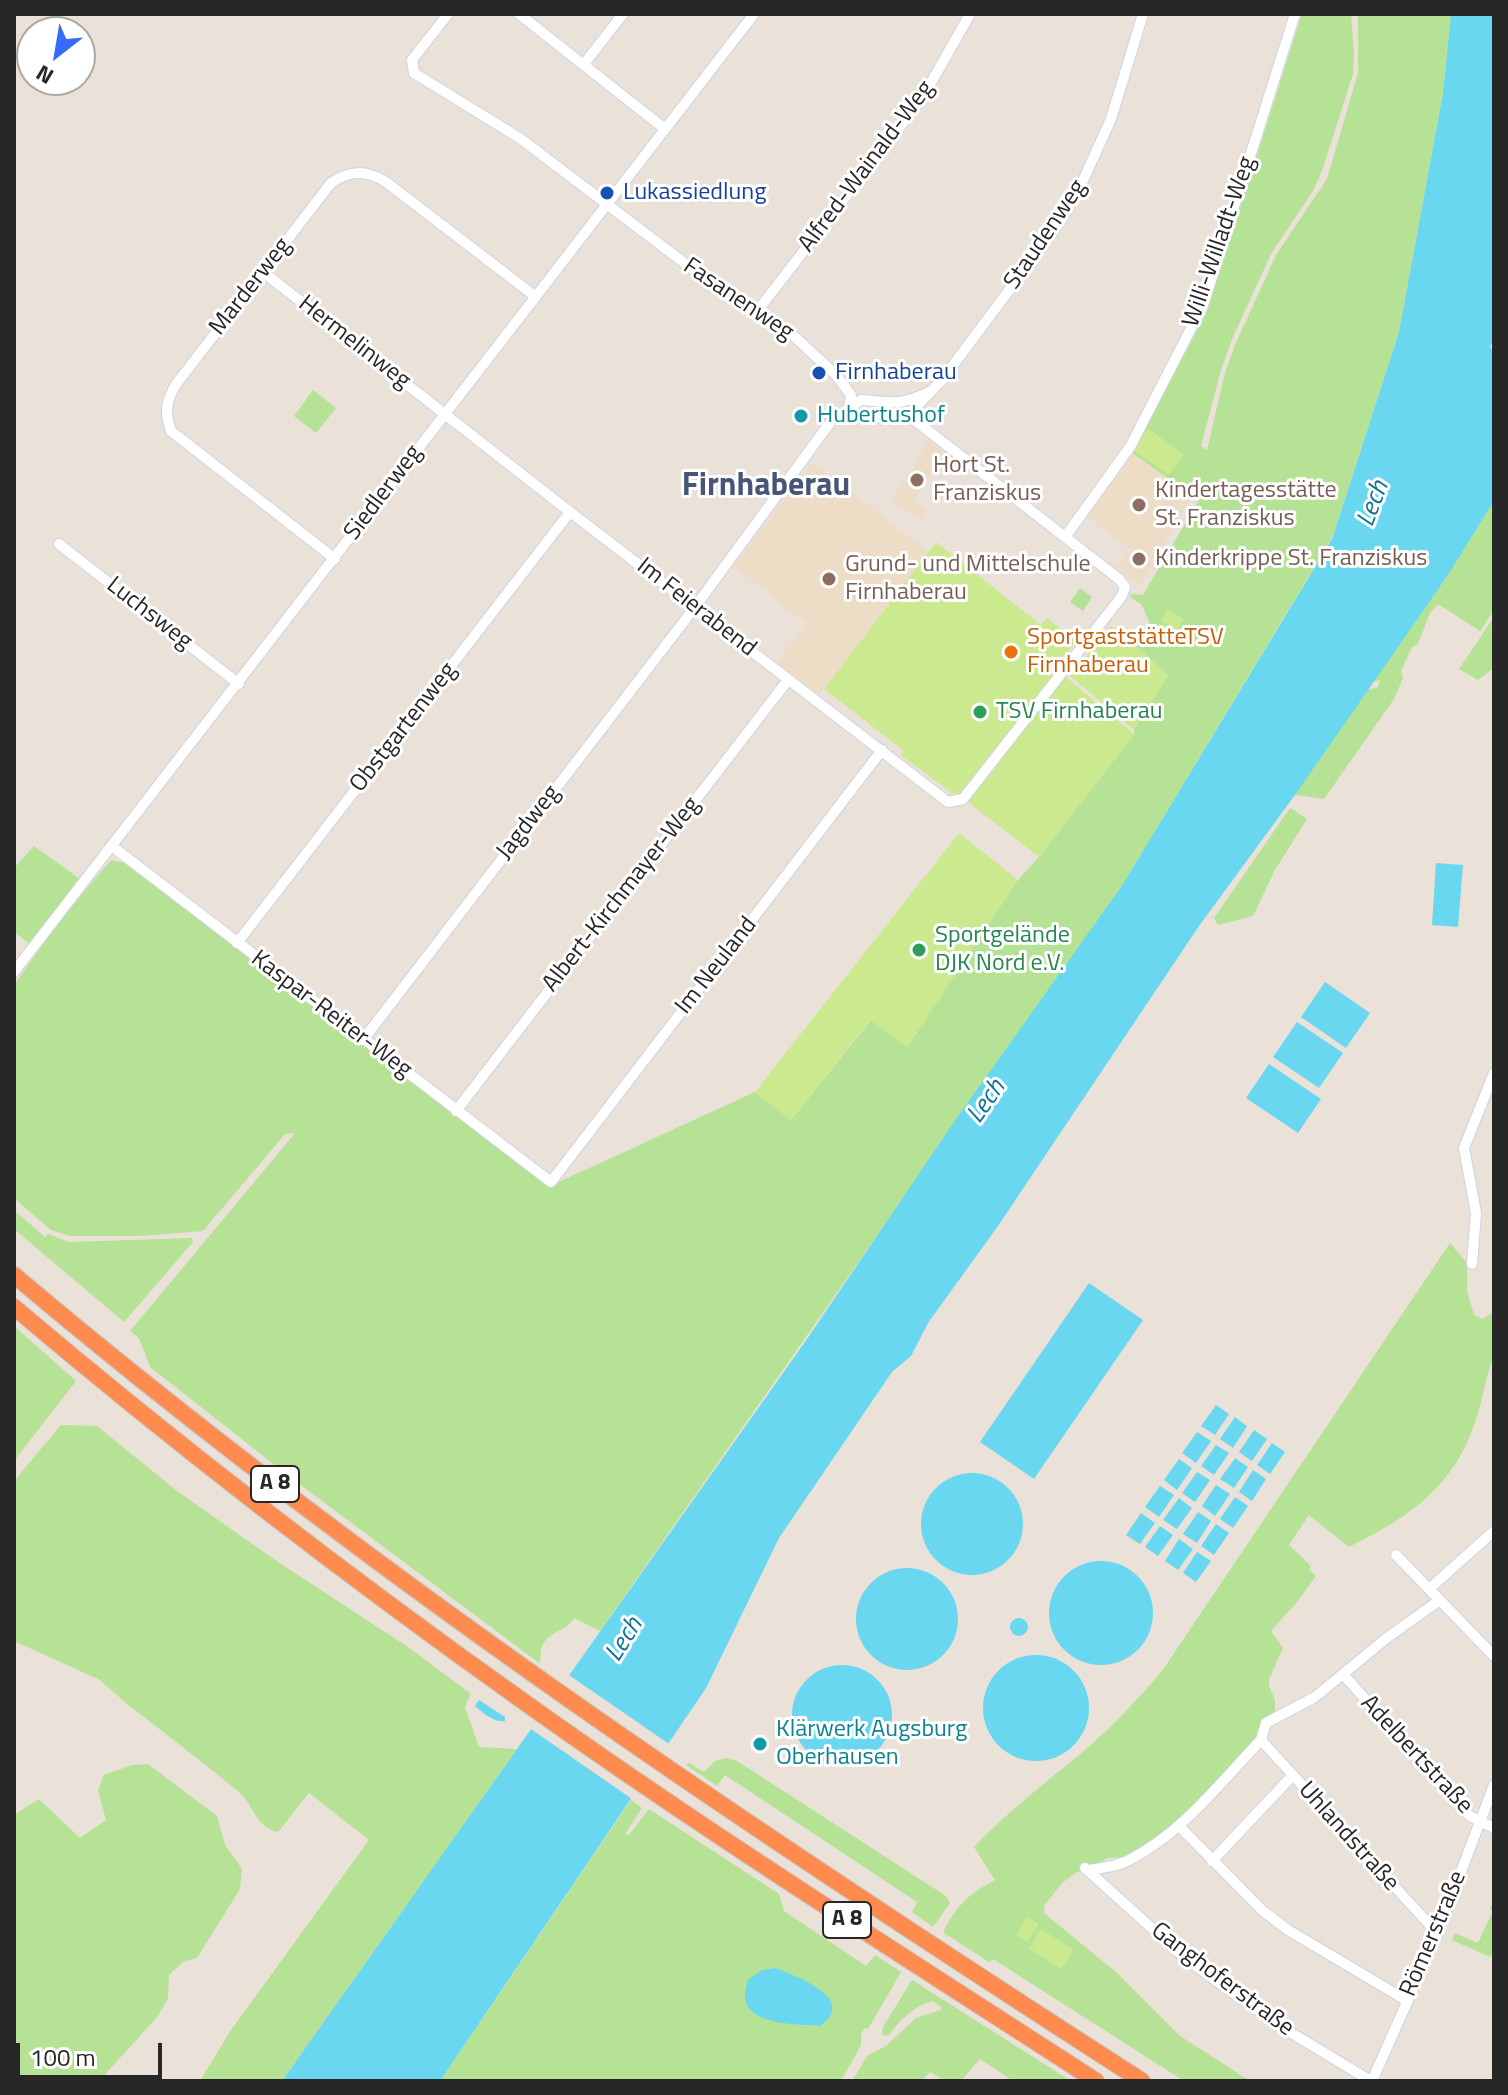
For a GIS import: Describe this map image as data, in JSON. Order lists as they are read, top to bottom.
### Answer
{
  "streets": {
    "highway": ["A 8"],
    "street": [
      "Alfred-Wainald-Weg",
      "Staudenweg",
      "Willi-Willadt-Weg",
      "Marderweg",
      "Fasanenweg",
      "Hermelinweg",
      "Siedlerweg",
      "Im Feierabend",
      "Luchsweg",
      "Obstgartenweg",
      "Jagdweg",
      "Albert-Kirchmayer-Weg",
      "Im Neuland",
      "Kaspar-Reiter-Weg",
      "Adelbertstraße",
      "Uhlandstraße",
      "Römerstraße",
      "Ganghoferstraße"
    ]
  },
  "crossings": [
    ["Alfred-Wainald-Weg", "Fasanenweg"],
    ["Willi-Willadt-Weg", "Im Feierabend"],
    ["Marderweg", "Hermelinweg"],
    ["Marderweg", "Siedlerweg"],
    ["Fasanenweg", "Siedlerweg"],
    ["Fasanenweg", "Jagdweg"],
    ["Hermelinweg", "Siedlerweg"],
    ["Hermelinweg", "Im Feierabend"],
    ["Siedlerweg", "Im Feierabend"],
    ["Siedlerweg", "Luchsweg"],
    ["Siedlerweg", "Kaspar-Reiter-Weg"],
    ["Im Feierabend", "Obstgartenweg"],
    ["Im Feierabend", "Jagdweg"],
    ["Im Feierabend", "Albert-Kirchmayer-Weg"],
    ["Im Feierabend", "Im Neuland"],
    ["Obstgartenweg", "Kaspar-Reiter-Weg"],
    ["Jagdweg", "Kaspar-Reiter-Weg"],
    ["Albert-Kirchmayer-Weg", "Kaspar-Reiter-Weg"],
    ["Im Neuland", "Kaspar-Reiter-Weg"],
    ["Adelbertstraße", "Römerstraße"],
    ["Uhlandstraße", "Römerstraße"],
    ["Römerstraße", "Ganghoferstraße"]
  ],
  "districts": ["Firnhaberau"],
  "water": ["Lech"],
  "places": [
    "Lukassiedlung",
    "Firnhaberau",
    "Hubertushof",
    "Hort St. Franziskus",
    "Kindertagesstätte St. Franziskus",
    "Kinderkrippe St. Franziskus",
    "Grund- und Mittelschule Firnhaberau",
    "SportgaststätteTSV Firnhaberau",
    "TSV Firnhaberau",
    "Sportgelände DJK Nord e.V.",
    "Klärwerk Augsburg Oberhausen"
  ],
  "scale_bar": "100 m",
  "north": "bottom left"
}
